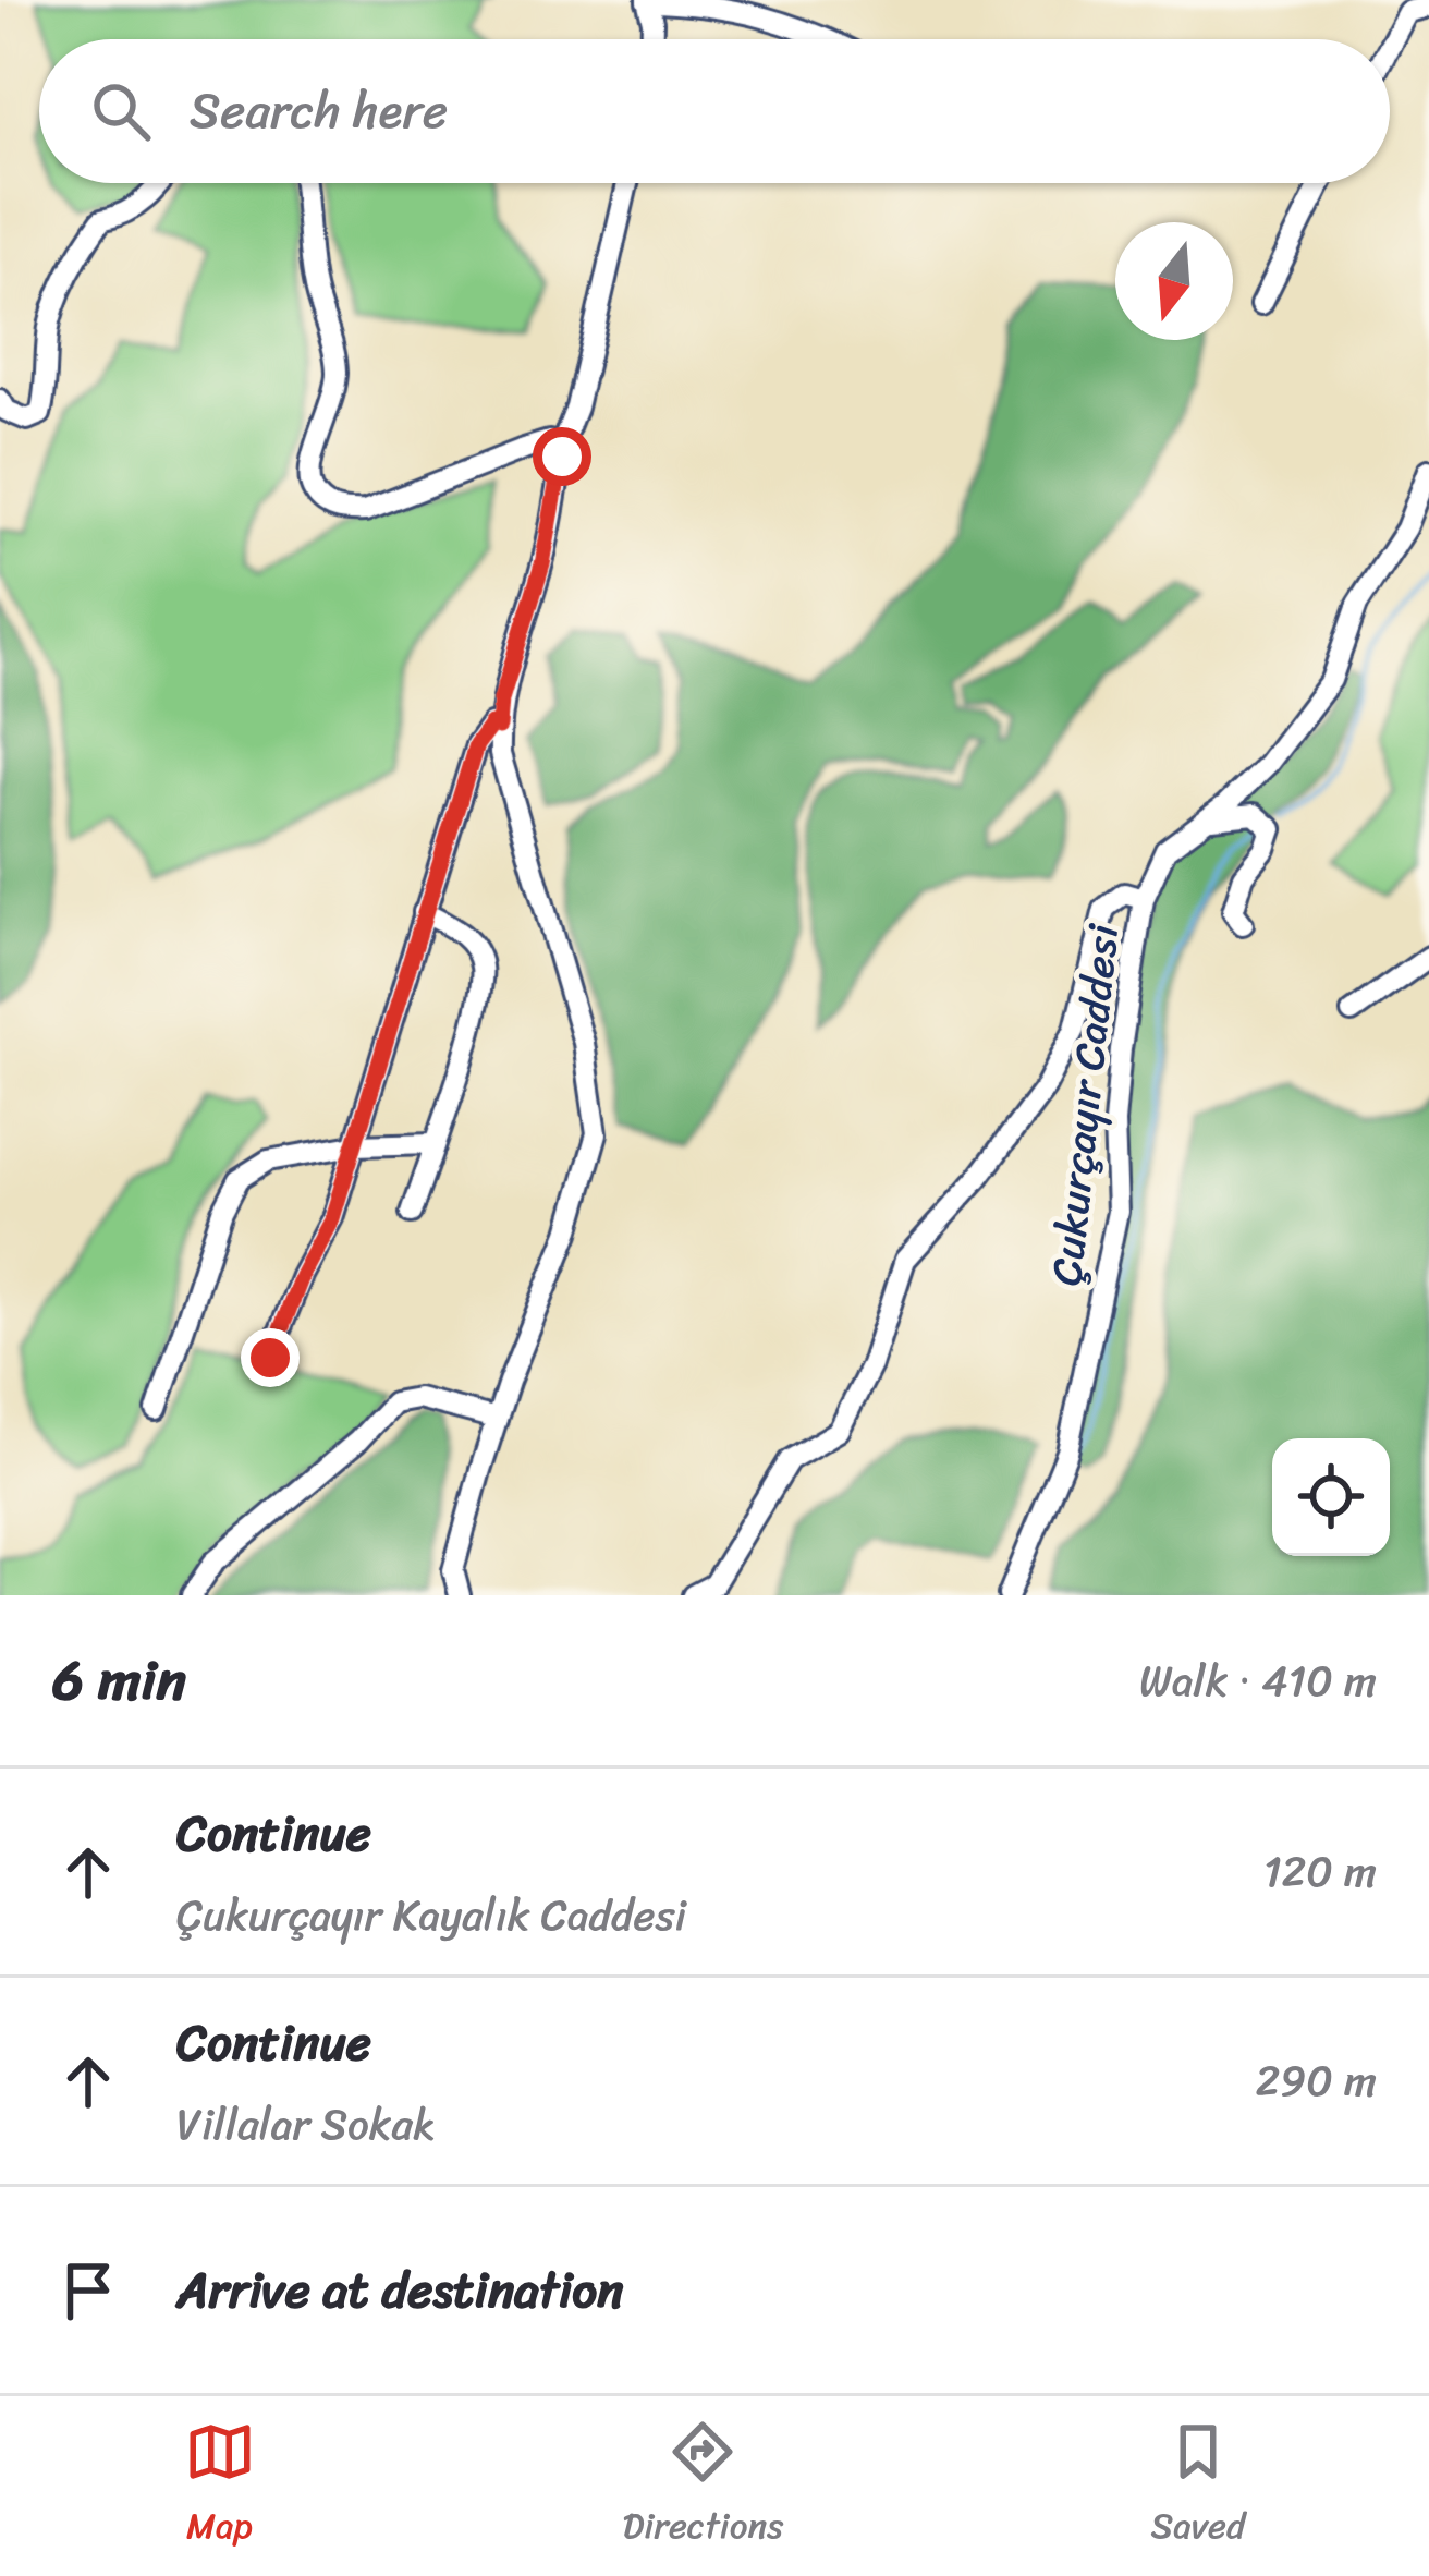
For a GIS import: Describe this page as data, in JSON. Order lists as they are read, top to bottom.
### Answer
{
  "streets": {
    "street": ["Çukurçayır Caddesi"]
  },
  "north": "bottom",
  "page": {
    "search": "Search here",
    "heading": ["6 min", "Walk · 410 m"],
    "list": [
      ["Continue", "Çukurçayır Kayalık Caddesi", "120 m"],
      ["Continue", "Villalar Sokak", "290 m"],
      "Arrive at destination"
    ],
    "nav": ["Map", "Directions", "Saved"]
  }
}
